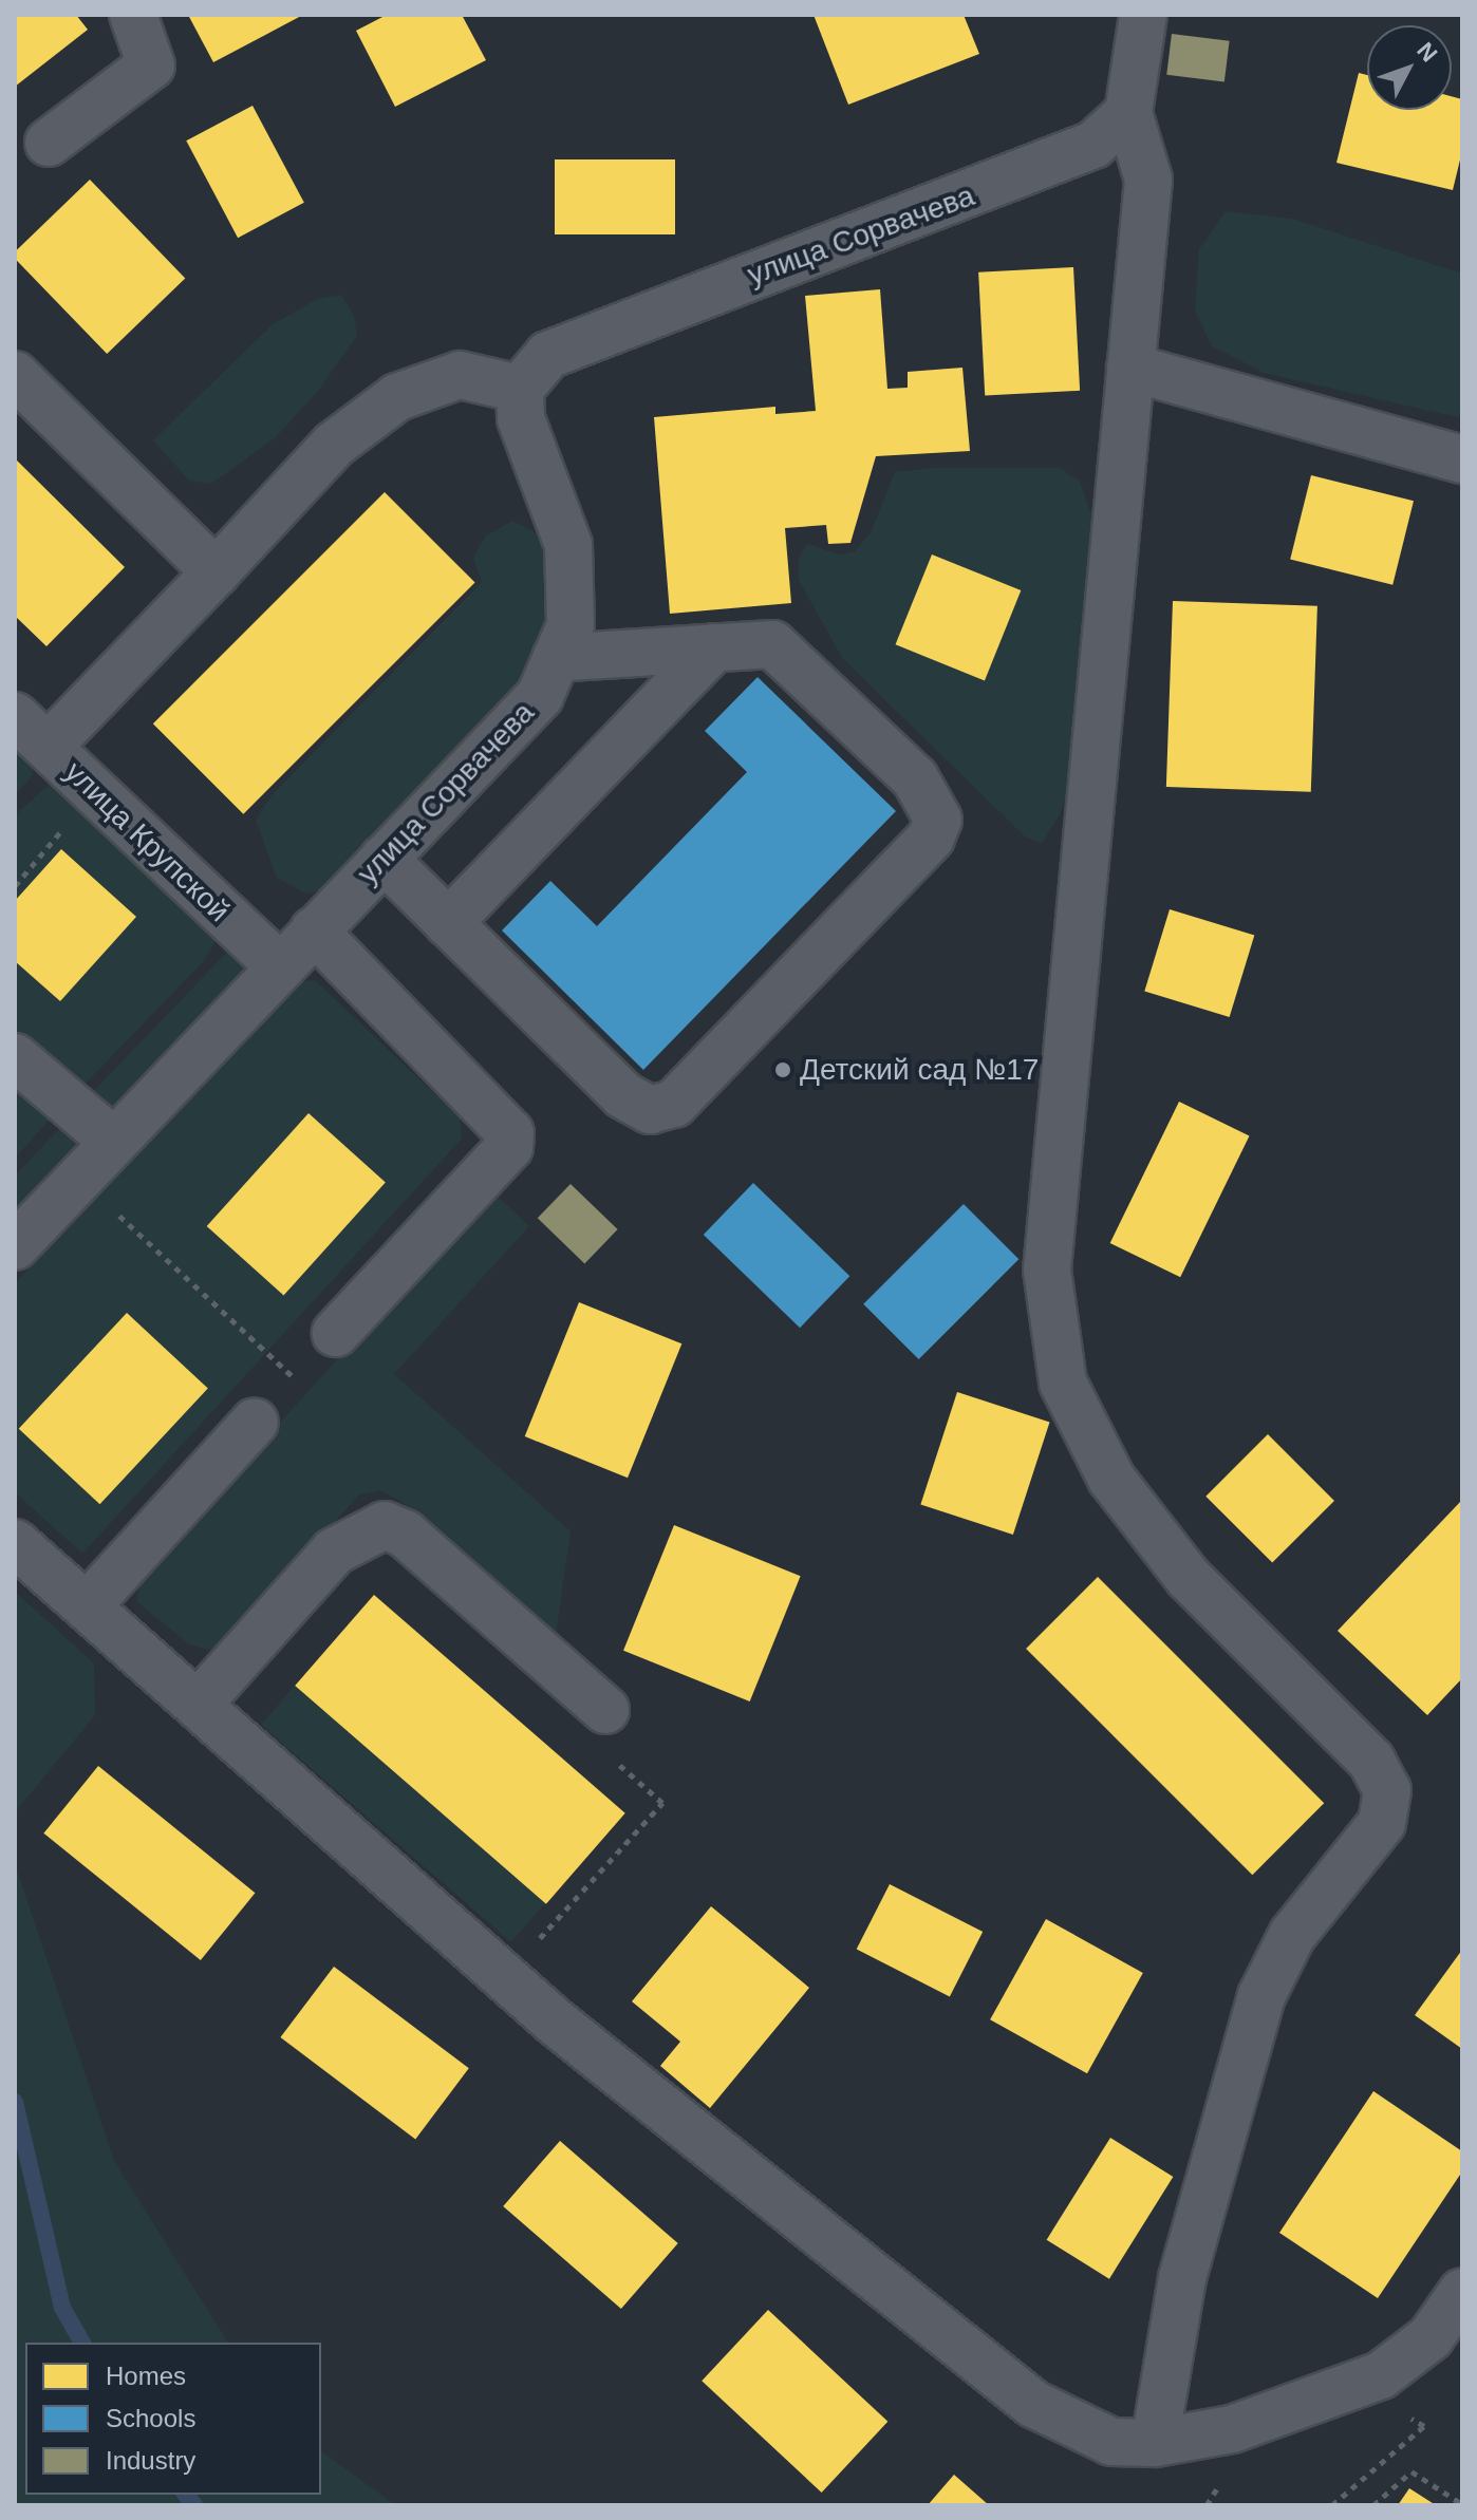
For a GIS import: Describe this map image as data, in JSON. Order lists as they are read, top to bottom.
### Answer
{
  "streets": {
    "street": ["улица Сорвачева", "улица Крупской"]
  },
  "crossings": [
    ["улица Сорвачева", "улица Крупской"]
  ],
  "places": ["Детский сад №17"],
  "legend": ["Homes", "Schools", "Industry"],
  "north": "top right"
}
